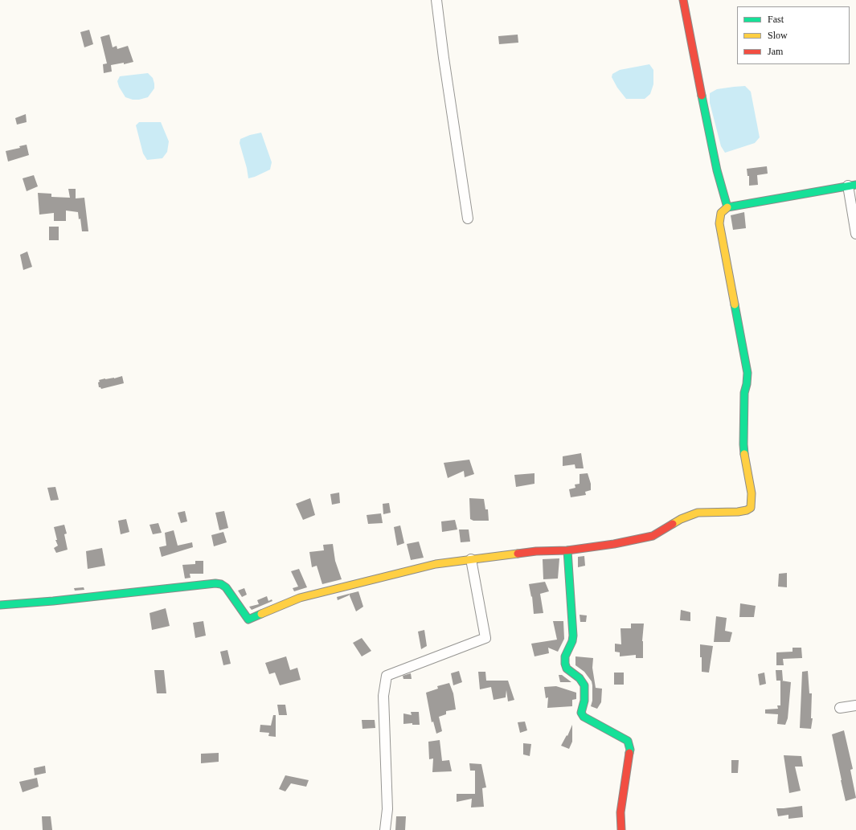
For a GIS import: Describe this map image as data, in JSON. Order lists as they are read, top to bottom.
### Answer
{
  "legend": ["Fast", "Slow", "Jam"]
}
